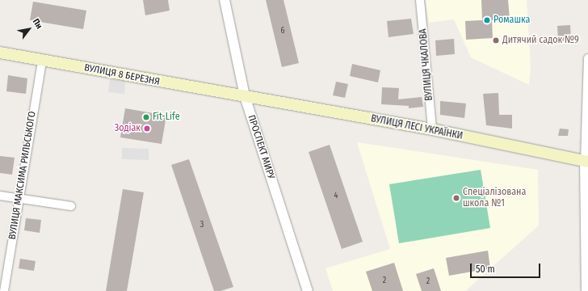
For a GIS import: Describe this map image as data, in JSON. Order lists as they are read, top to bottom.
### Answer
{
  "streets": {
    "main road": ["ВУЛИЦЯ 8 БЕРЕЗНЯ", "ВУЛИЦЯ ЛЕСІ УКРАЇНКИ"],
    "street": ["ВУЛИЦЯ ЧКАЛОВА", "ПРОСПЕКТ МИРУ", "ВУЛИЦЯ МАКСИМА РИЛЬСЬКОГО"]
  },
  "crossings": [
    ["ВУЛИЦЯ ЧКАЛОВА", "ВУЛИЦЯ ЛЕСІ УКРАЇНКИ"],
    ["ВУЛИЦЯ 8 БЕРЕЗНЯ", "ВУЛИЦЯ ЛЕСІ УКРАЇНКИ"],
    ["ВУЛИЦЯ 8 БЕРЕЗНЯ", "ПРОСПЕКТ МИРУ"],
    ["ВУЛИЦЯ 8 БЕРЕЗНЯ", "ВУЛИЦЯ МАКСИМА РИЛЬСЬКОГО"],
    ["ВУЛИЦЯ ЛЕСІ УКРАЇНКИ", "ПРОСПЕКТ МИРУ"]
  ],
  "places": [
    "Ромашка",
    "Дитячий садок №9",
    "Fit-Life",
    "Зодіак",
    "Спеціалізована школа №1"
  ],
  "house_numbers": [
    "6",
    "4",
    "3",
    "2",
    "2"
  ],
  "scale_bar": "50 m",
  "north": "top right"
}
